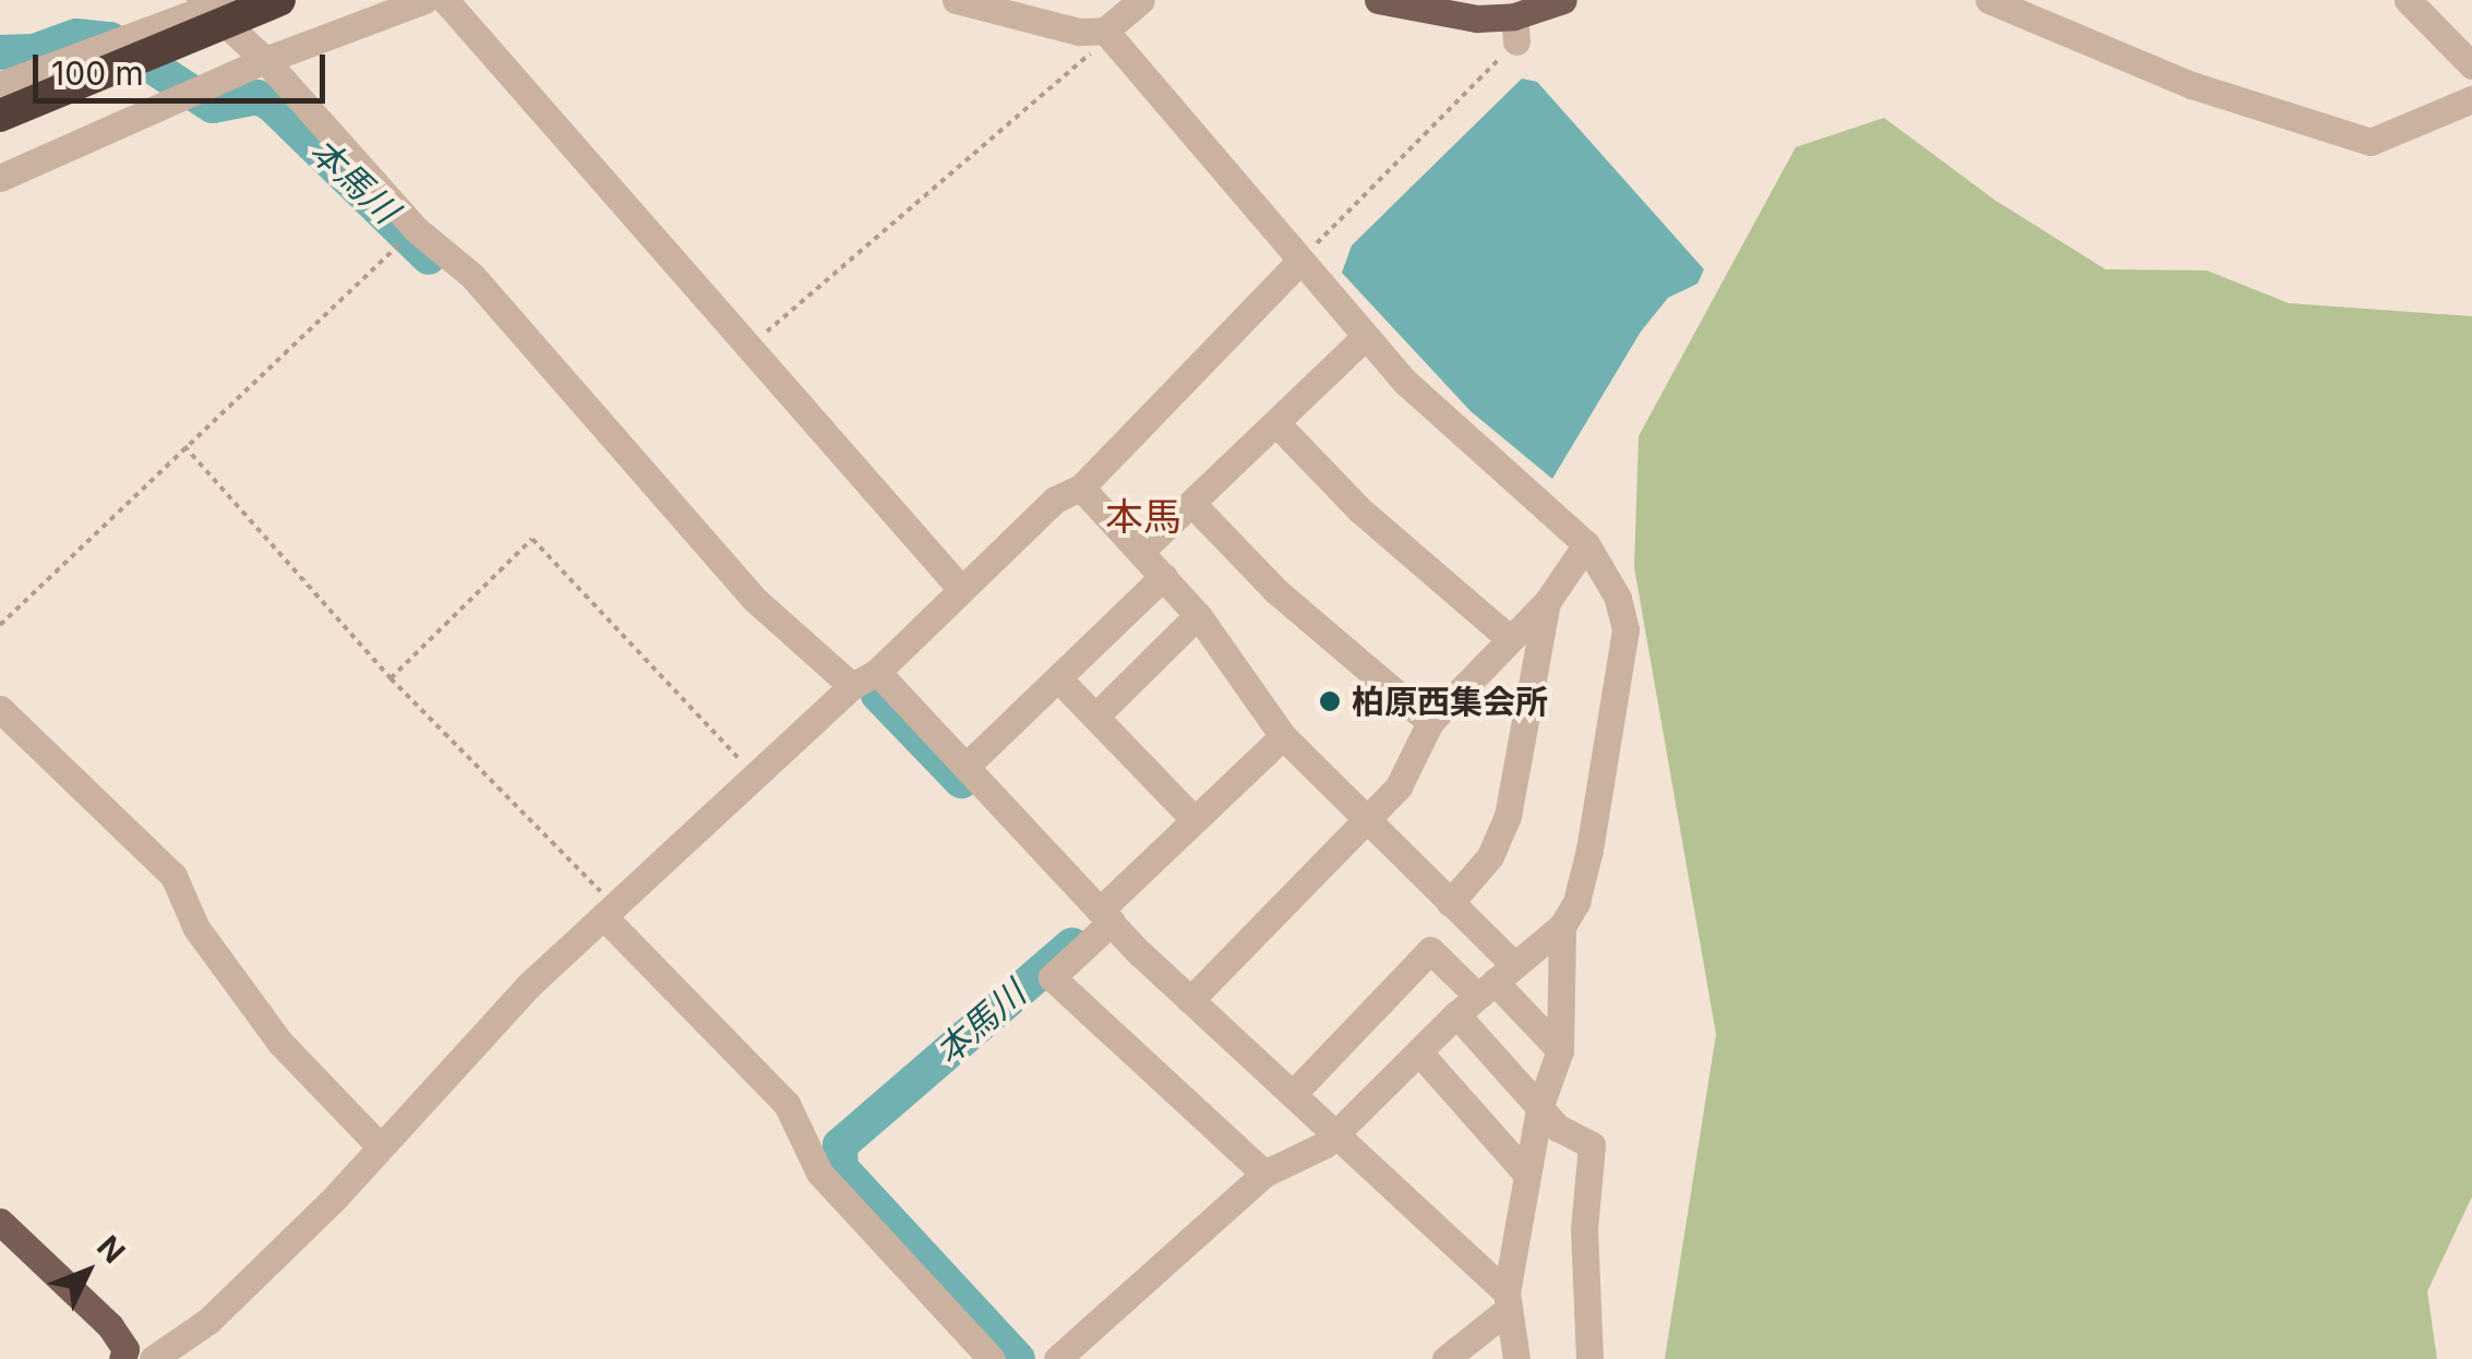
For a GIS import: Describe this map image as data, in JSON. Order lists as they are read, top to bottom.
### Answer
{
  "districts": ["本馬"],
  "water": ["本馬川"],
  "places": ["柏原西集会所"],
  "scale_bar": "100 m",
  "north": "top right"
}
